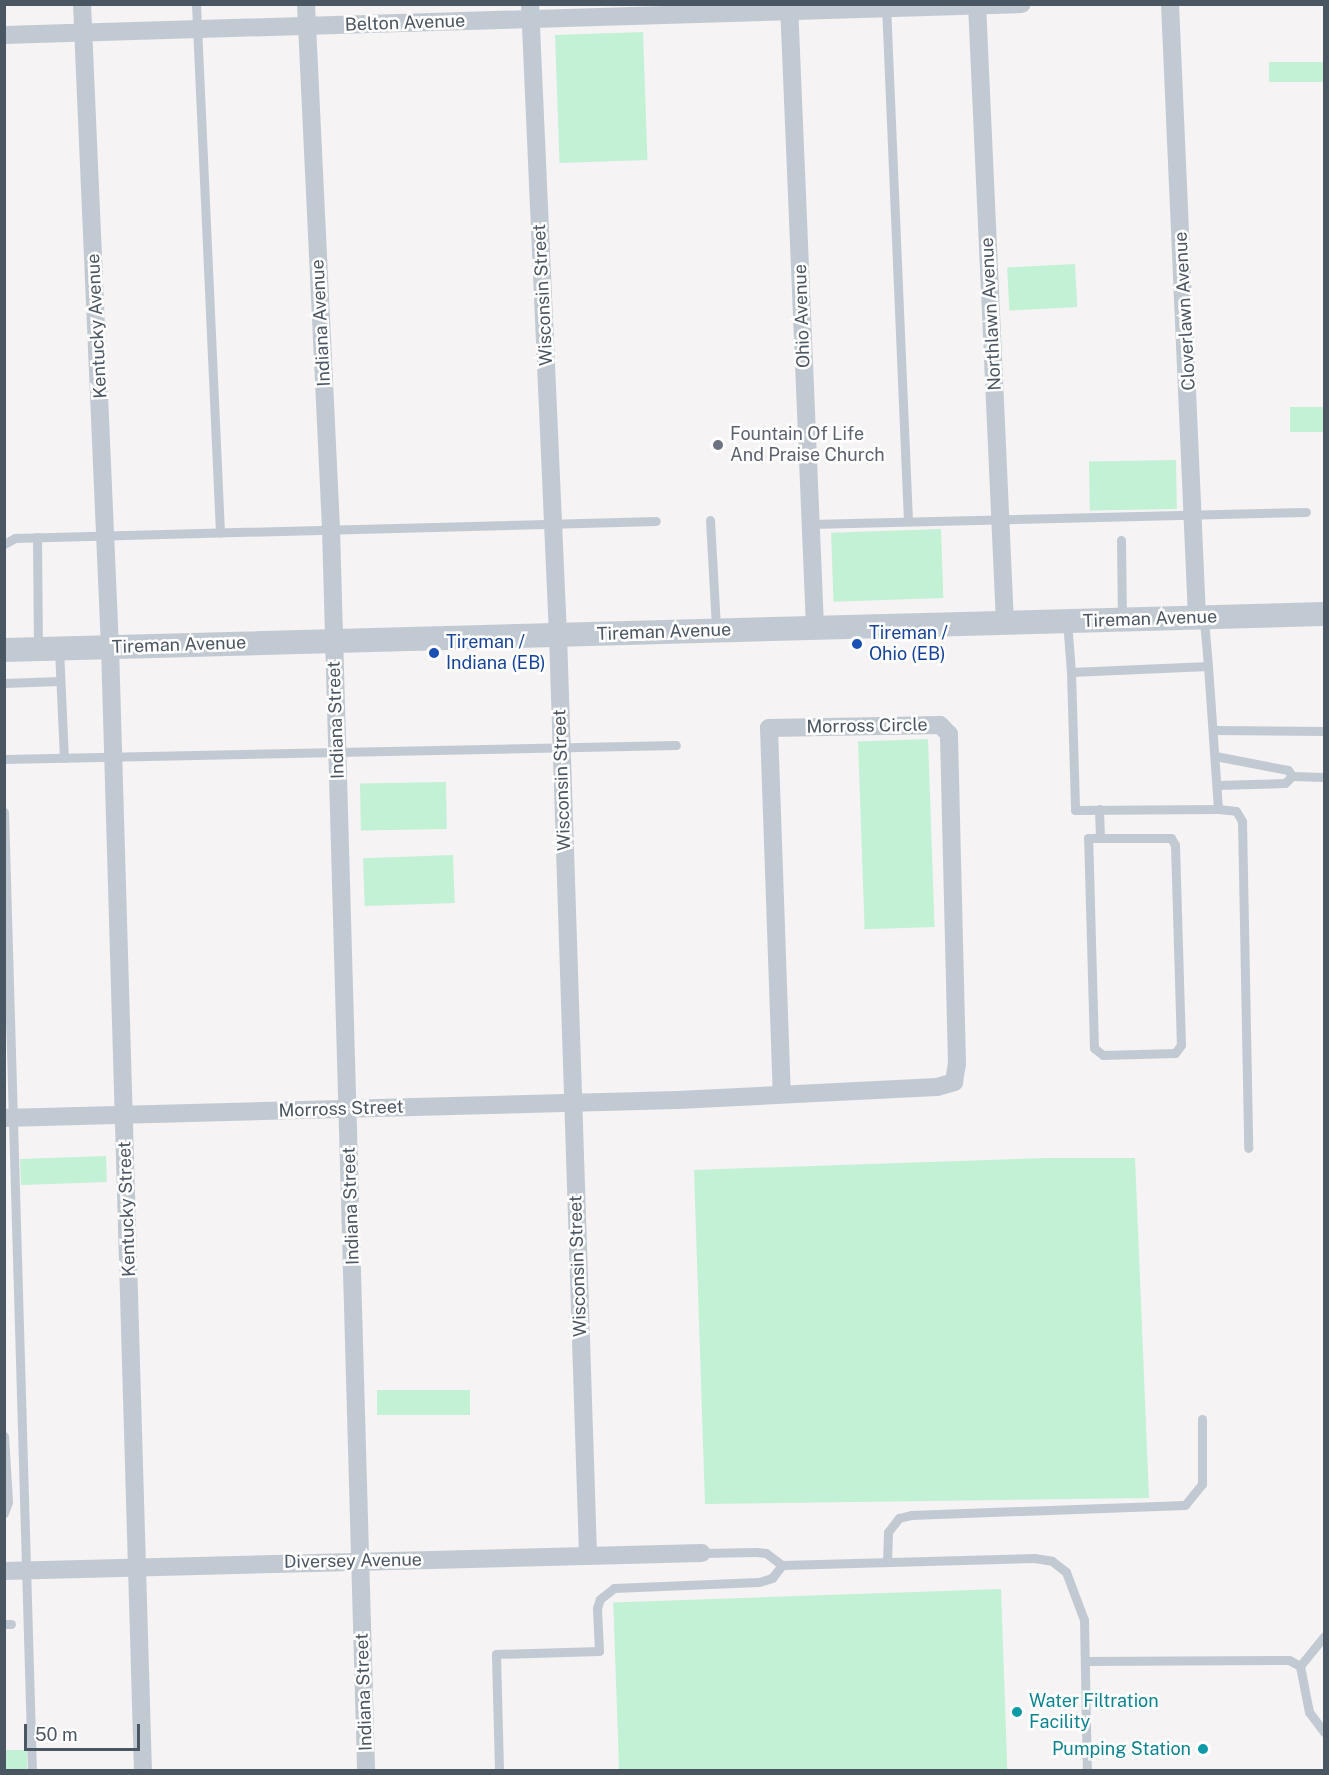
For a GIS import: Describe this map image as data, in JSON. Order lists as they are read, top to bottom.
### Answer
{
  "streets": {
    "street": [
      "Belton Avenue",
      "Wisconsin Street",
      "Cloverlawn Avenue",
      "Northlawn Avenue",
      "Ohio Avenue",
      "Indiana Avenue",
      "Kentucky Avenue",
      "Tireman Avenue",
      "Indiana Street",
      "Morross Circle",
      "Morross Street",
      "Kentucky Street",
      "Diversey Avenue"
    ]
  },
  "crossings": [
    ["Belton Avenue", "Wisconsin Street"],
    ["Belton Avenue", "Northlawn Avenue"],
    ["Belton Avenue", "Ohio Avenue"],
    ["Belton Avenue", "Indiana Avenue"],
    ["Belton Avenue", "Kentucky Avenue"],
    ["Wisconsin Street", "Tireman Avenue"],
    ["Wisconsin Street", "Morross Street"],
    ["Wisconsin Street", "Diversey Avenue"],
    ["Cloverlawn Avenue", "Tireman Avenue"],
    ["Northlawn Avenue", "Tireman Avenue"],
    ["Ohio Avenue", "Tireman Avenue"],
    ["Indiana Avenue", "Tireman Avenue"],
    ["Indiana Avenue", "Indiana Street"],
    ["Kentucky Avenue", "Tireman Avenue"],
    ["Kentucky Avenue", "Kentucky Street"],
    ["Tireman Avenue", "Indiana Street"],
    ["Tireman Avenue", "Kentucky Street"],
    ["Indiana Street", "Morross Street"],
    ["Indiana Street", "Diversey Avenue"],
    ["Morross Circle", "Morross Street"],
    ["Morross Street", "Kentucky Street"],
    ["Kentucky Street", "Diversey Avenue"]
  ],
  "places": [
    "Fountain Of Life And Praise Church",
    "Tireman / Ohio (EB)",
    "Tireman / Indiana (EB)",
    "Water Filtration Facility",
    "Pumping Station"
  ],
  "scale_bar": "50 m"
}
